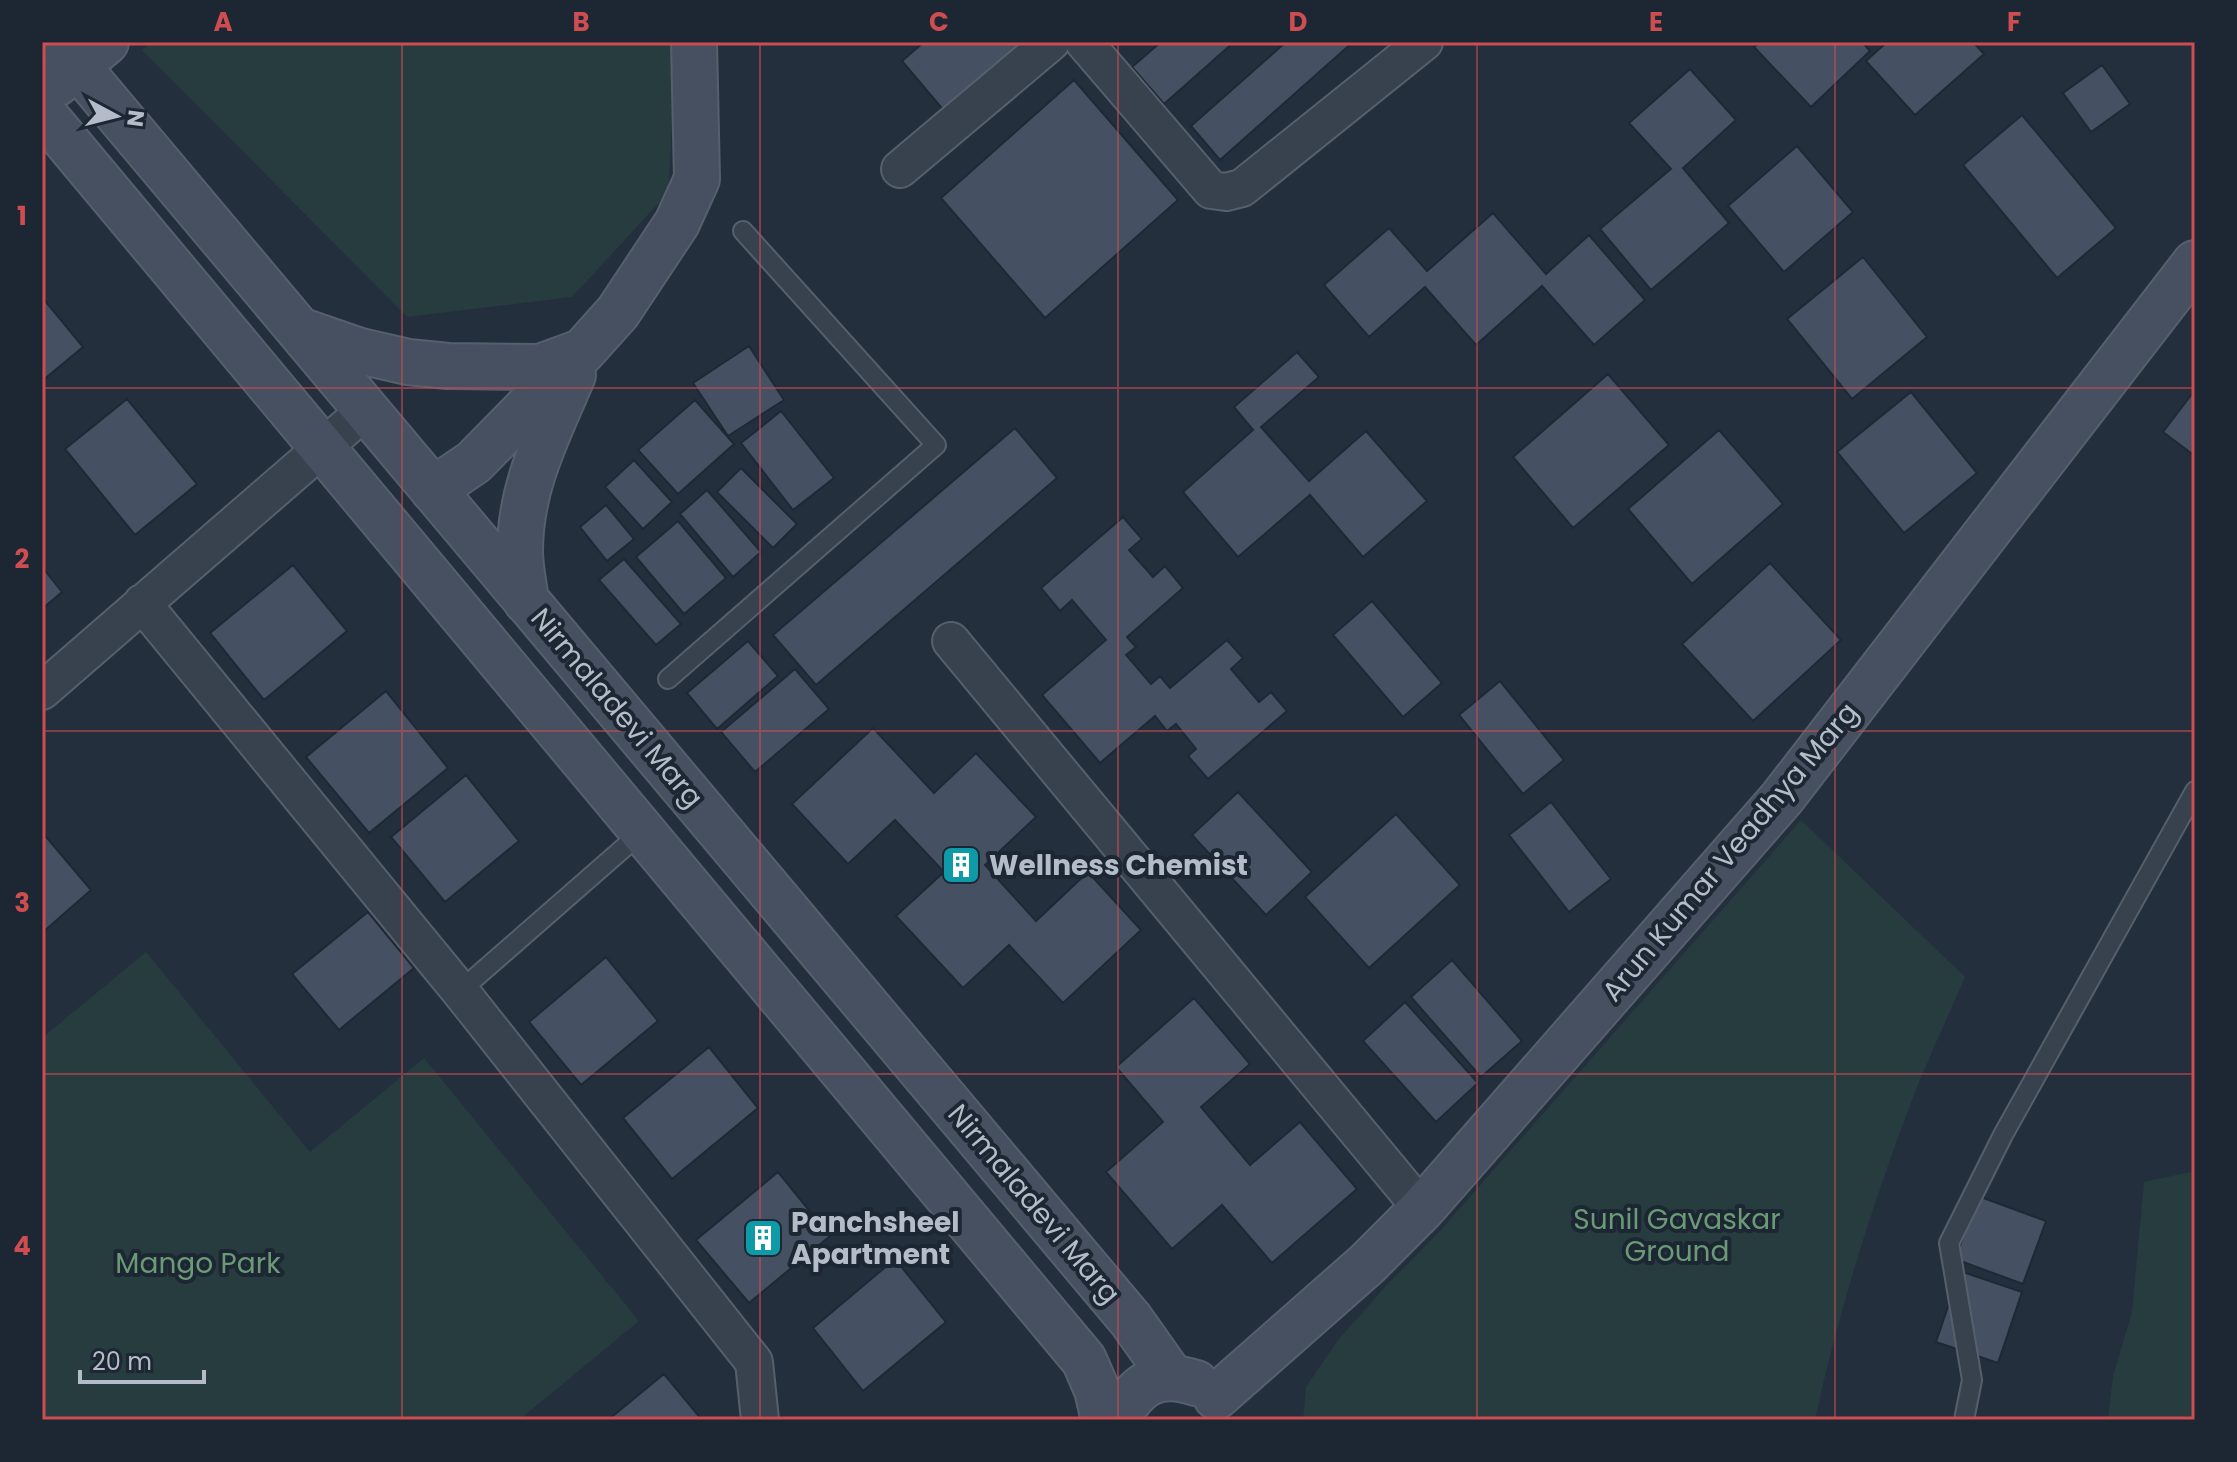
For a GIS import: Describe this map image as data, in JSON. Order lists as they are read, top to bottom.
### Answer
{
  "streets": {
    "main road": ["Nirmaladevi Marg", "Arun Kumar Veadhya Marg"]
  },
  "parks": ["Sunil Gavaskar Ground", "Mango Park"],
  "places": {
    "building": ["Wellness Chemist", "Panchsheel Apartment"]
  },
  "scale_bar": "20 m",
  "north": "right",
  "grid": {
    "columns": [
      "A",
      "B",
      "C",
      "D",
      "E",
      "F"
    ],
    "rows": [
      "1",
      "2",
      "3",
      "4"
    ]
  }
}
